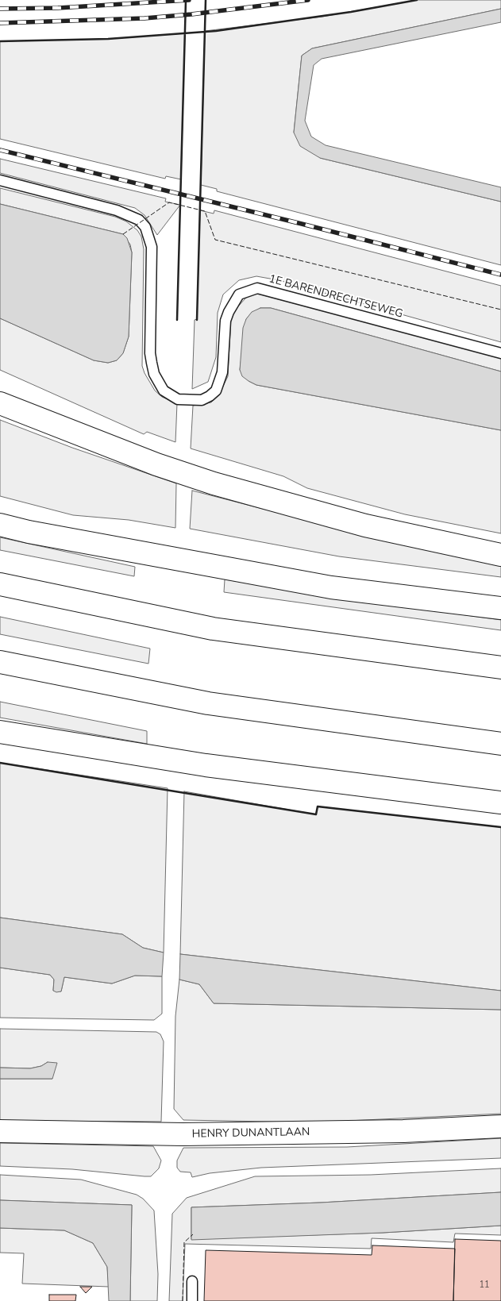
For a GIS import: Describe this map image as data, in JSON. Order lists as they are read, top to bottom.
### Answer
{
  "streets": {
    "main road": ["HENRY DUNANTLAAN"],
    "lane": ["1E BARENDRECHTSEWEG"]
  },
  "house_numbers": ["11"]
}
